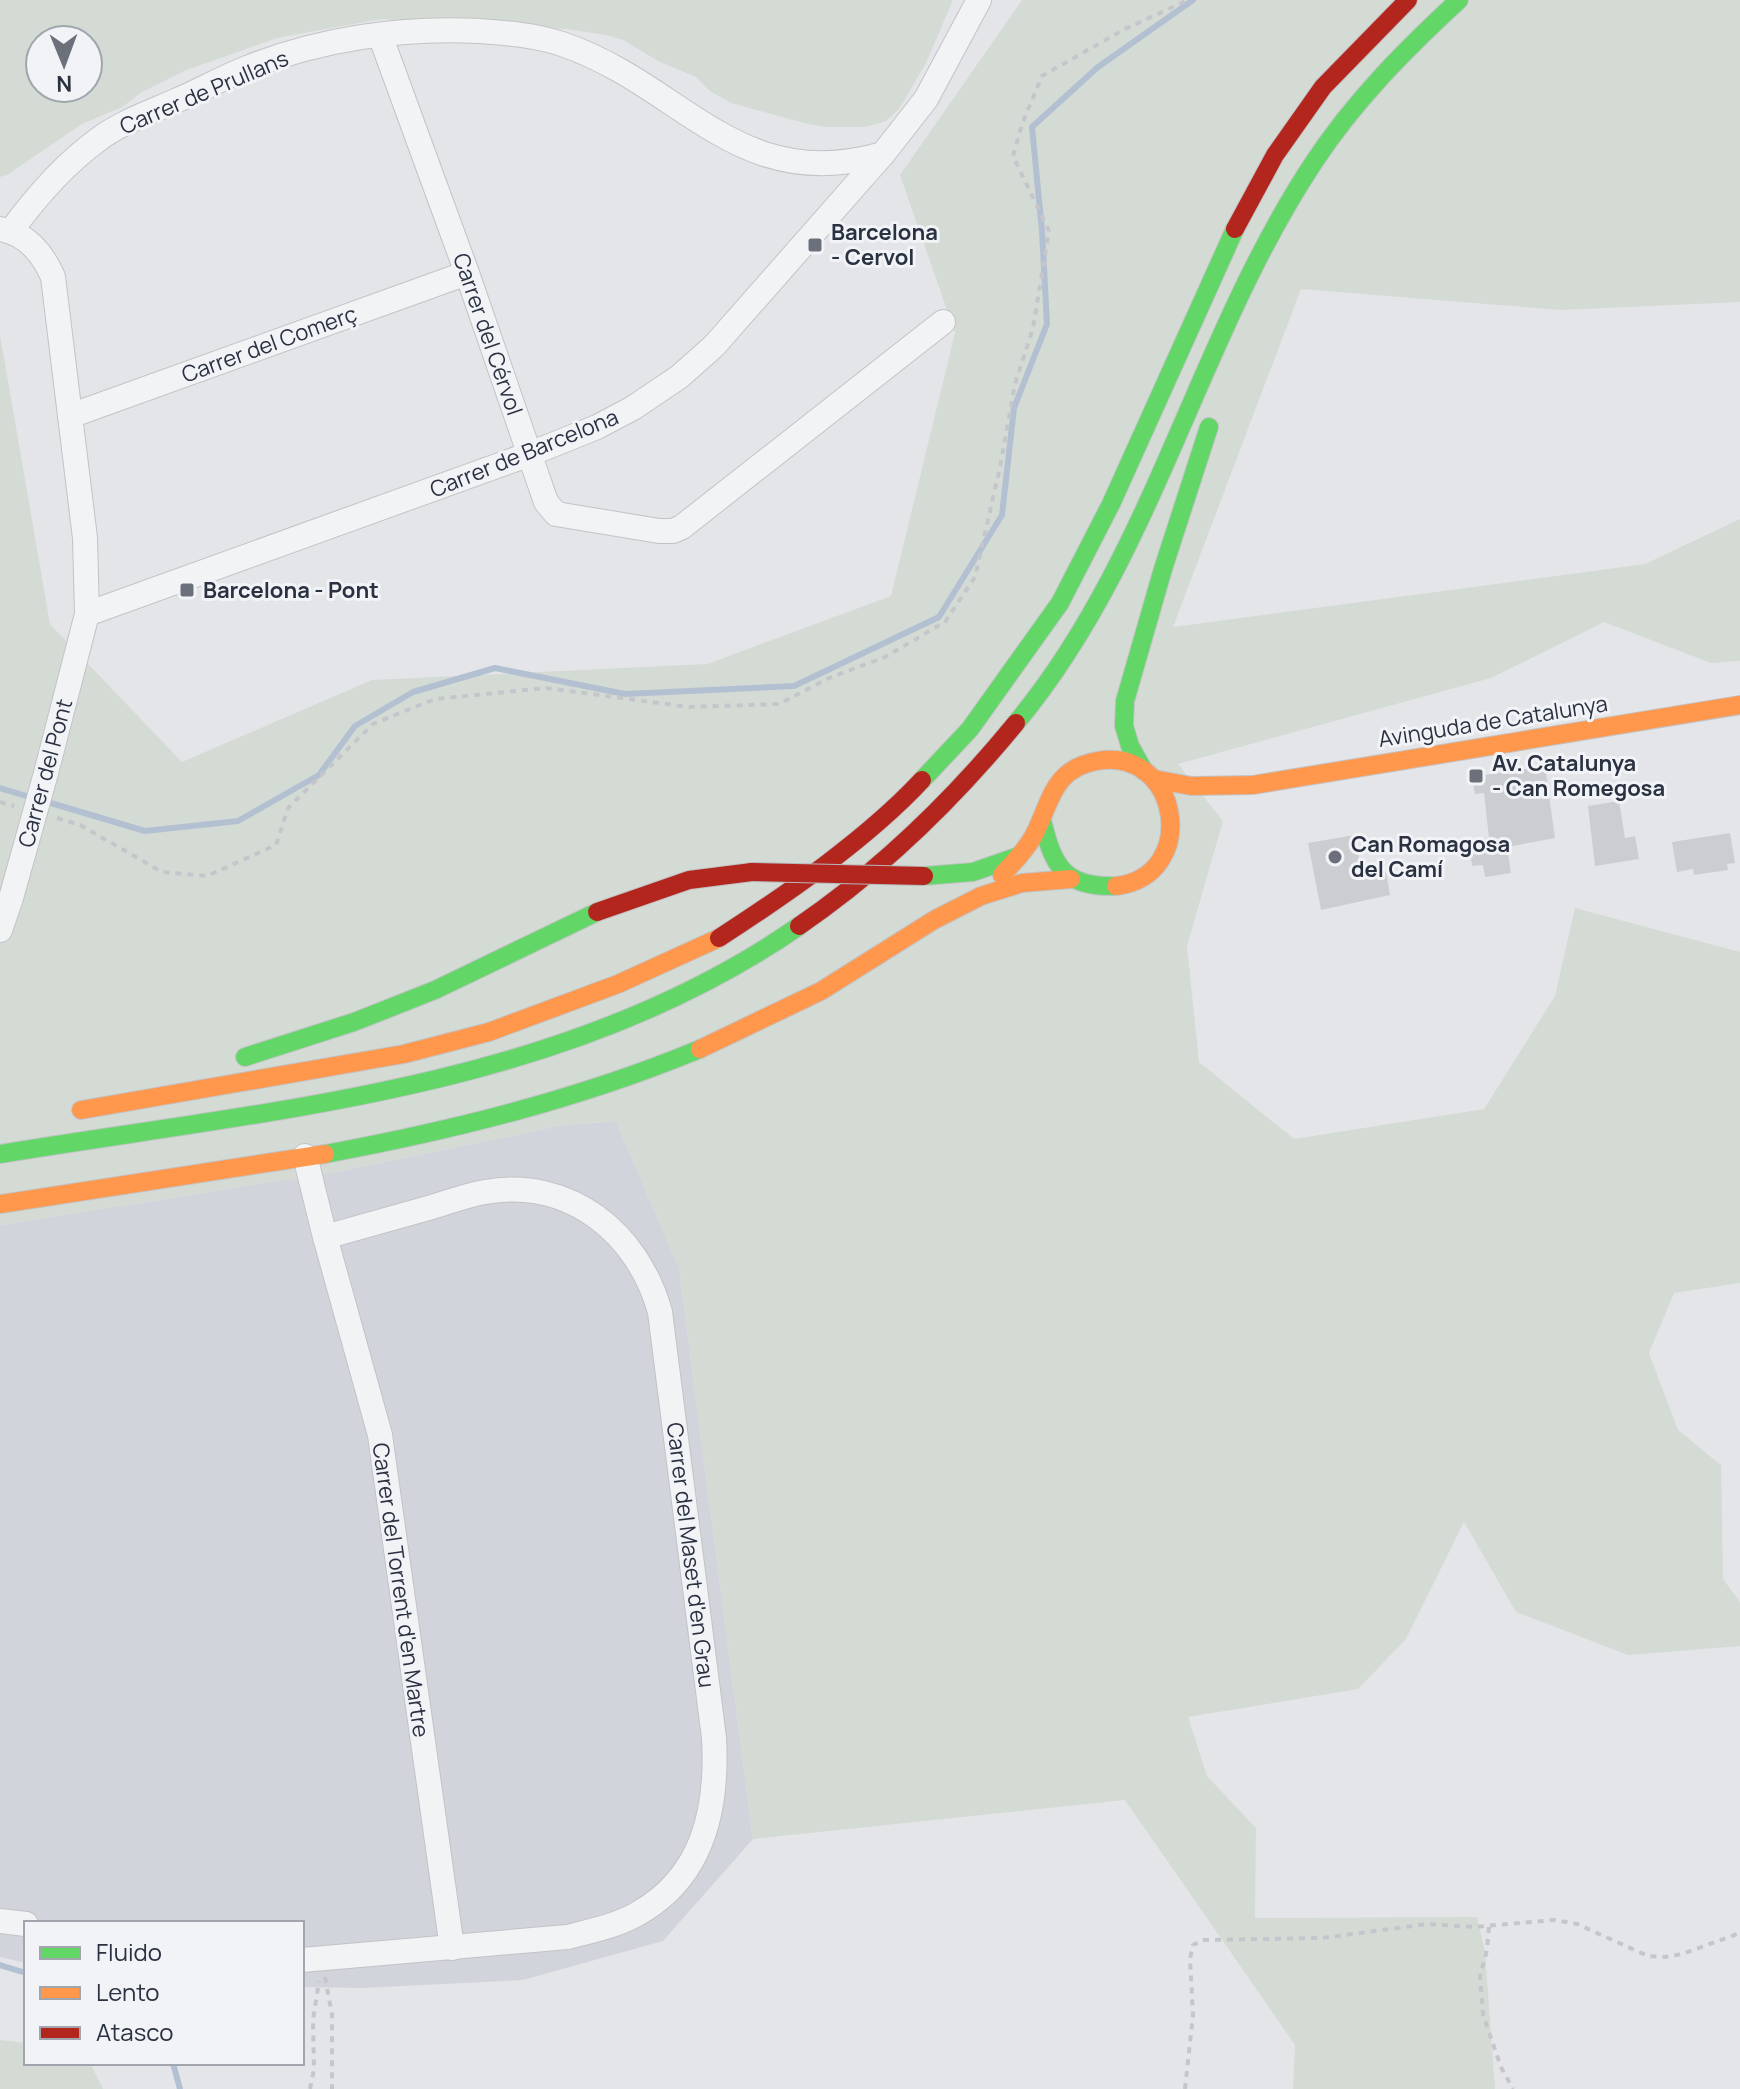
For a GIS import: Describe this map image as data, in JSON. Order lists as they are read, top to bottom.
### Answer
{
  "streets": {
    "main road": ["Avinguda de Catalunya"],
    "street": [
      "Carrer de Prullans",
      "Carrer del Cérvol",
      "Carrer del Comerç",
      "Carrer de Barcelona",
      "Carrer del Pont",
      "Carrer del Maset d'en Grau",
      "Carrer del Torrent d'en Martre"
    ]
  },
  "crossings": [
    ["Carrer de Prullans", "Carrer del Cérvol"],
    ["Carrer de Prullans", "Carrer del Comerç"],
    ["Carrer de Prullans", "Carrer de Barcelona"],
    ["Carrer de Prullans", "Carrer del Pont"],
    ["Carrer del Cérvol", "Carrer del Comerç"],
    ["Carrer del Cérvol", "Carrer de Barcelona"],
    ["Carrer de Barcelona", "Carrer del Pont"],
    ["Carrer del Maset d'en Grau", "Carrer del Torrent d'en Martre"]
  ],
  "places": {
    "transit": ["Barcelona - Cervol", "Barcelona - Pont", "Av. Catalunya - Can Romegosa"],
    "other": ["Can Romagosa del Camí"]
  },
  "legend": ["Fluido", "Lento", "Atasco"],
  "north": "bottom"
}
